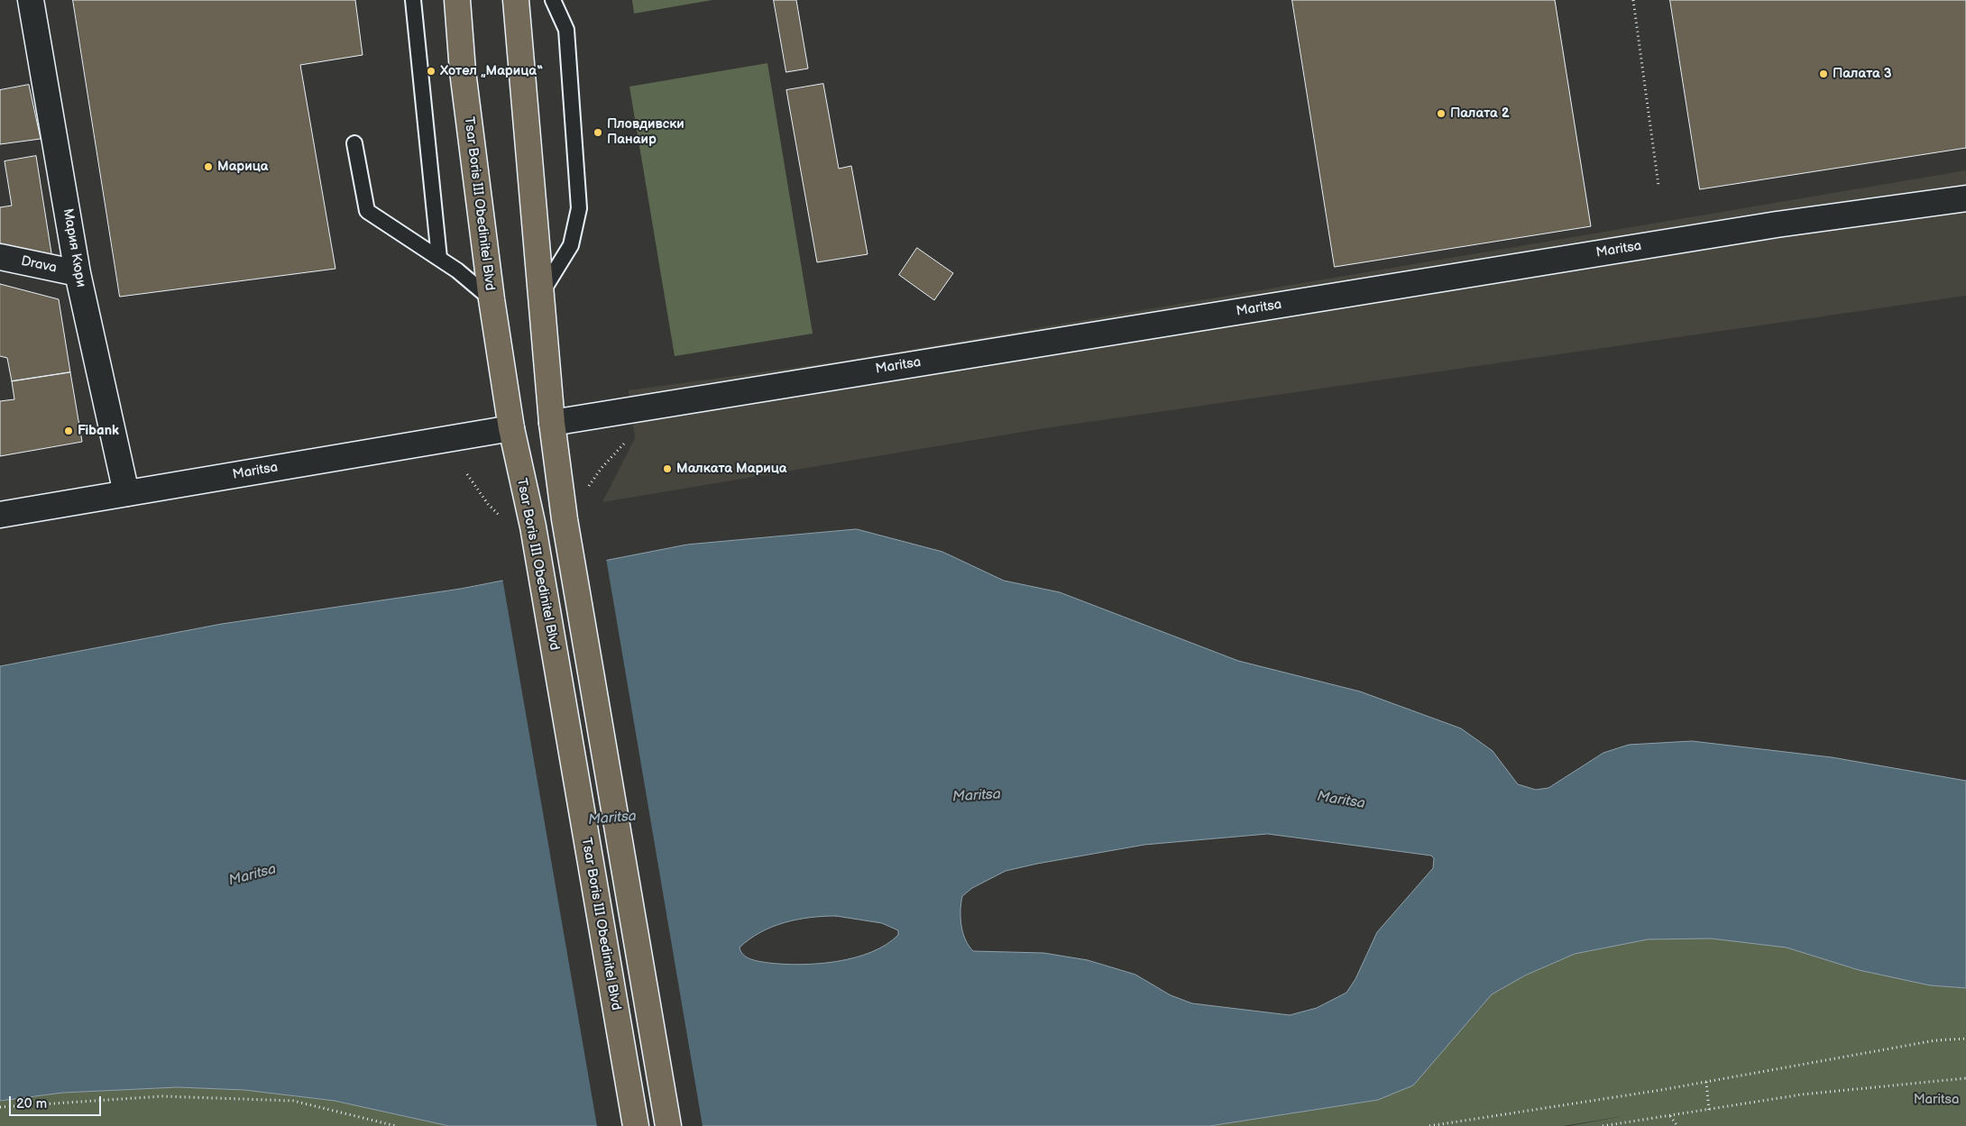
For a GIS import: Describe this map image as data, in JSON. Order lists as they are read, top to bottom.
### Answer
{
  "streets": {
    "main road": ["Tsar Boris III Obedinitel Blvd"],
    "street": ["Мария Кюри", "Maritsa", "Drava"]
  },
  "crossings": [
    ["Tsar Boris III Obedinitel Blvd", "Maritsa"],
    ["Мария Кюри", "Maritsa"],
    ["Мария Кюри", "Drava"]
  ],
  "water": ["Maritsa"],
  "parks": ["Maritsa"],
  "places": [
    "Хотел „Марица“",
    "Палата 3",
    "Палата 2",
    "Пловдивски Панаир",
    "Марица",
    "Fibank",
    "Малката Марица"
  ],
  "scale_bar": "20 m"
}
